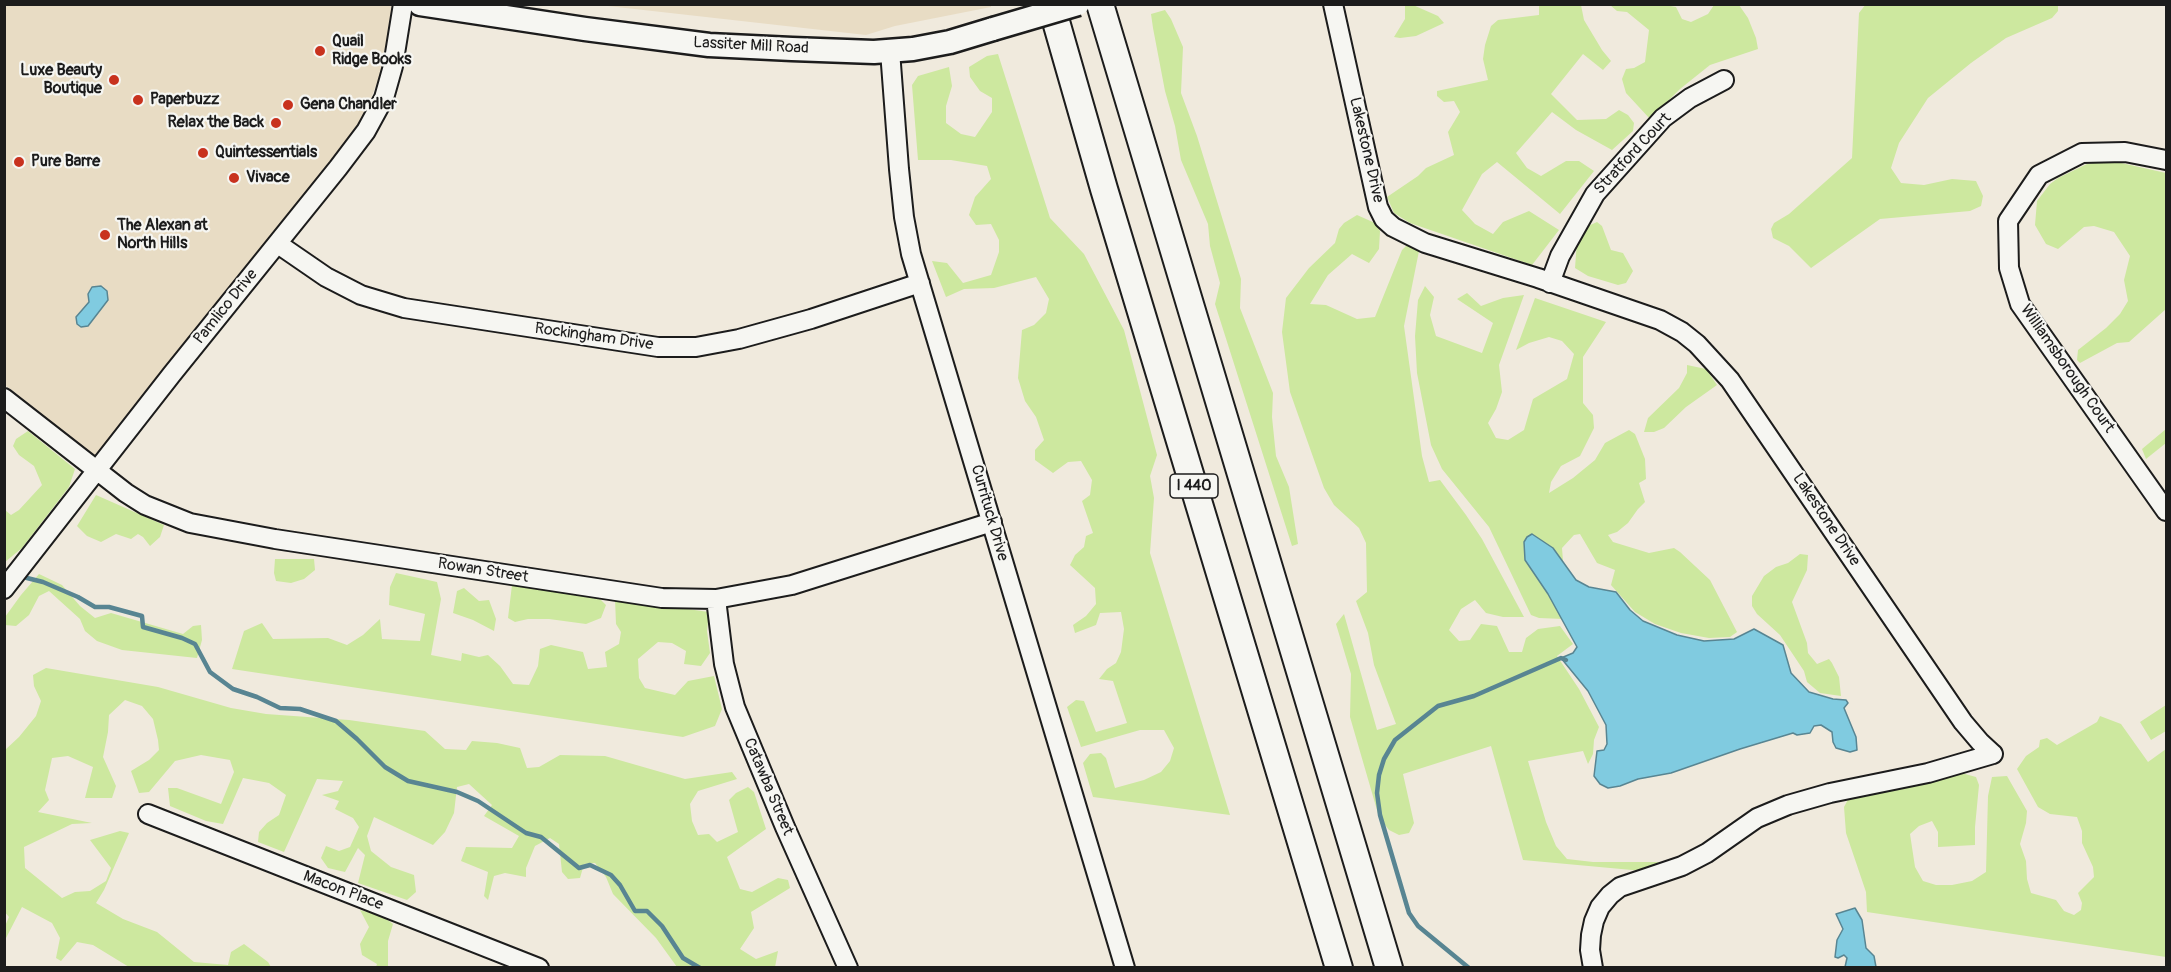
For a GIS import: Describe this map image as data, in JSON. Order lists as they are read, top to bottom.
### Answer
{
  "streets": {
    "highway": ["I 440"],
    "main road": ["Lassiter Mill Road"],
    "street": [
      "Lakestone Drive",
      "Stratford Court",
      "Pamlico Drive",
      "Rockingham Drive",
      "Williamsborough Court",
      "Currituck Drive",
      "Rowan Street",
      "Catawba Street",
      "Macon Place"
    ]
  },
  "crossings": [
    ["Lassiter Mill Road", "Currituck Drive"],
    ["Lakestone Drive", "Stratford Court"],
    ["Pamlico Drive", "Rockingham Drive"],
    ["Pamlico Drive", "Rowan Street"],
    ["Rockingham Drive", "Currituck Drive"],
    ["Currituck Drive", "Rowan Street"],
    ["Rowan Street", "Catawba Street"]
  ],
  "places": [
    "Quail Ridge Books",
    "Luxe Beauty Boutique",
    "Paperbuzz",
    "Gena Chandler",
    "Relax the Back",
    "Quintessentials",
    "Pure Barre",
    "Vivace",
    "The Alexan at North Hills"
  ]
}
